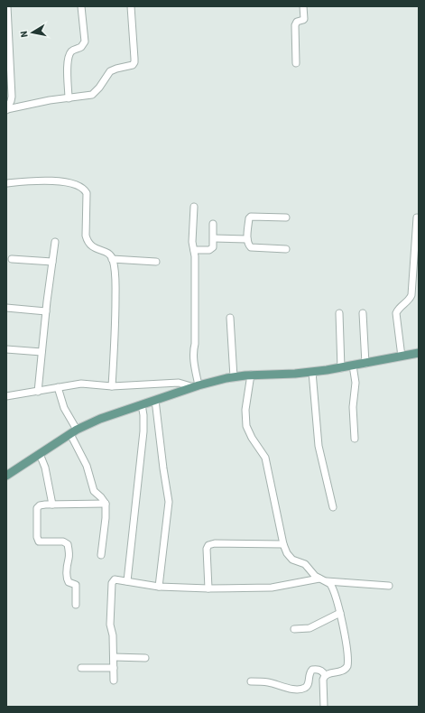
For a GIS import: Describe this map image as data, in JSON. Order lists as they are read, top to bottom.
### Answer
{
  "north": "left"
}
